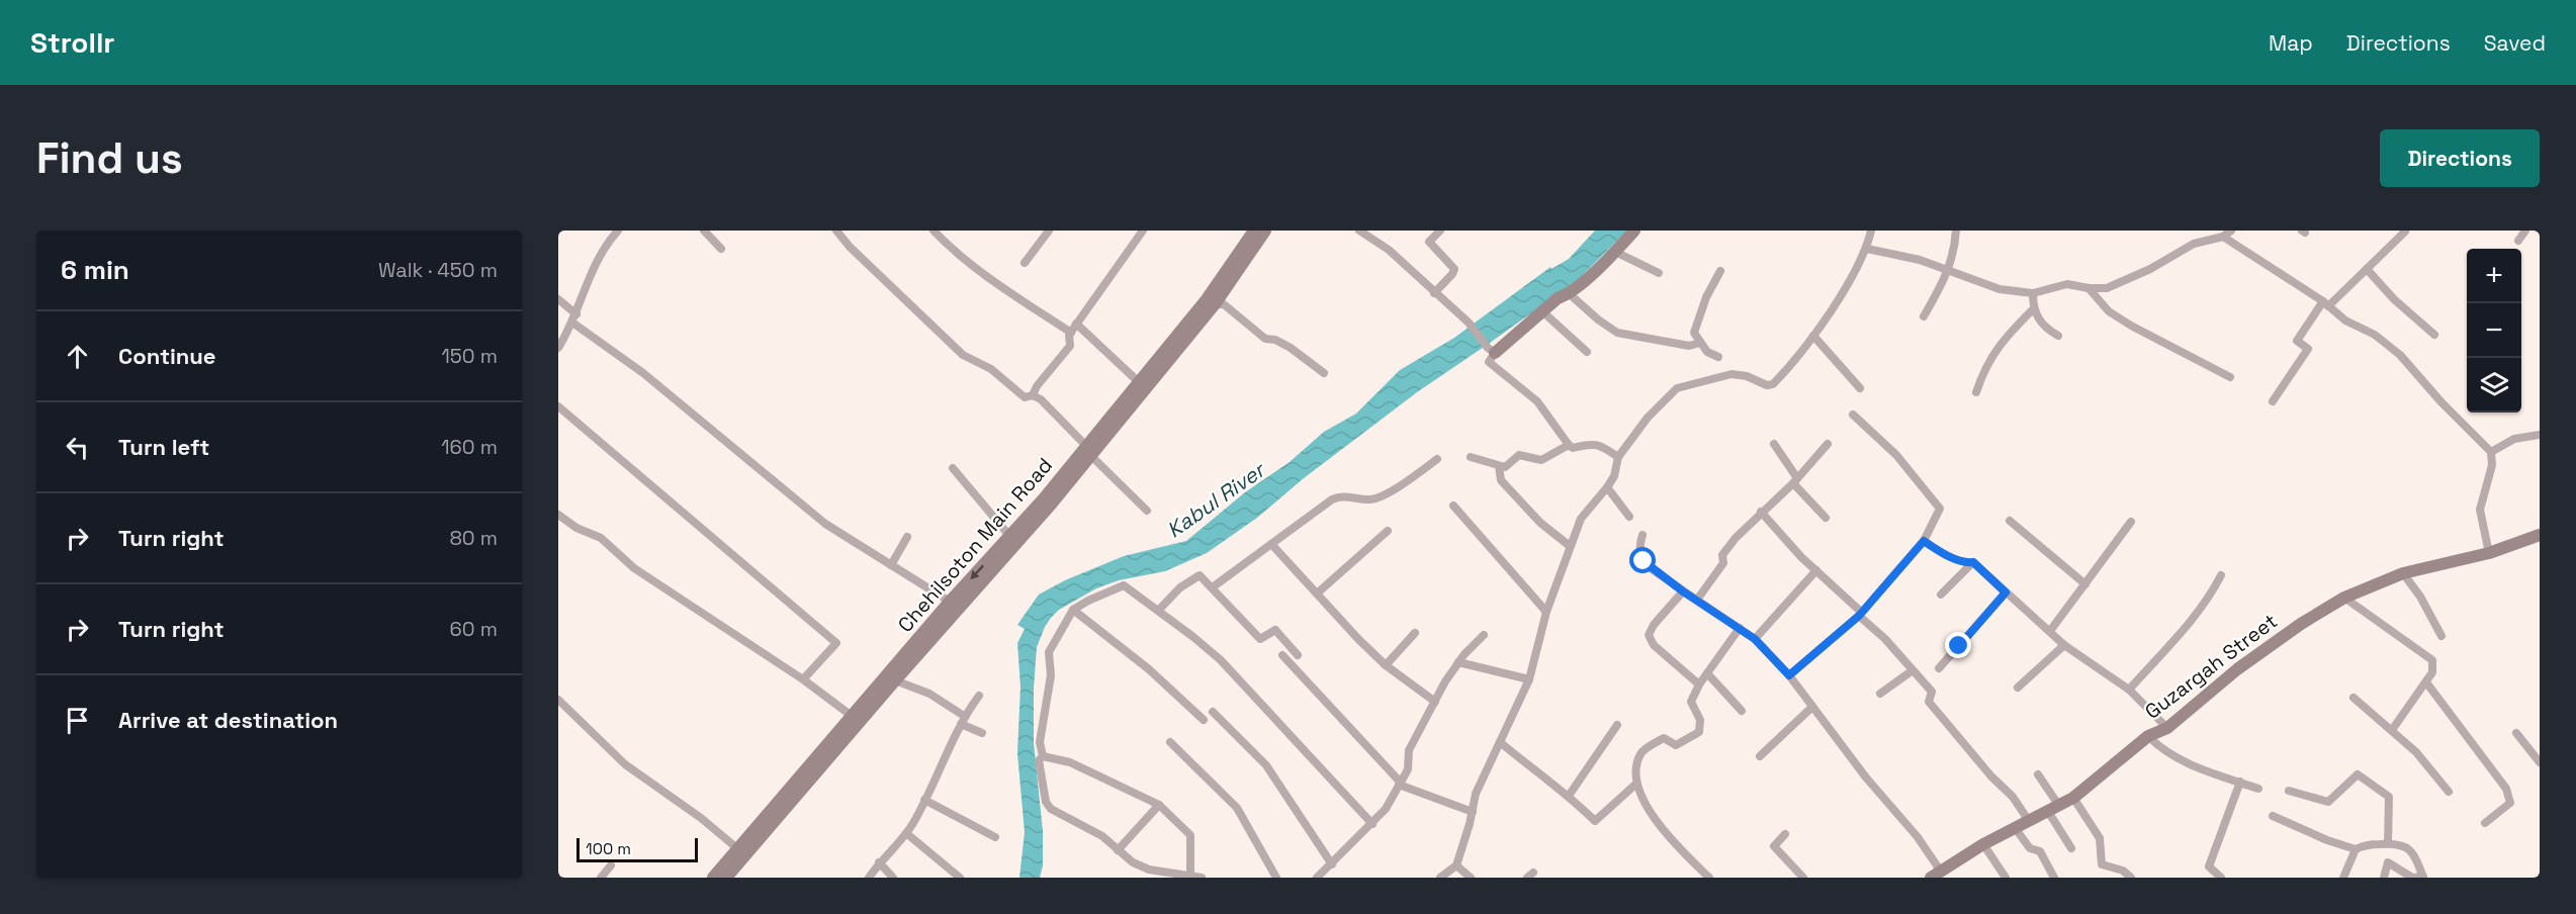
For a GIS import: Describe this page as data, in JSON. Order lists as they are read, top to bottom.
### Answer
{
  "streets": {
    "main road": ["Chehilsoton Main Road", "Guzargah Street"]
  },
  "water": ["Kabul River"],
  "scale_bar": "100 m",
  "page": {
    "header": "Strollr",
    "nav": ["Map", "Directions", "Saved"],
    "buttons": "Directions",
    "title": "Find us",
    "heading": ["6 min", "Walk · 450 m"],
    "map_buttons": ["+", "−"],
    "list": [
      ["Continue", "150 m"],
      ["Turn left", "160 m"],
      ["Turn right", "80 m"],
      ["Turn right", "60 m"],
      "Arrive at destination"
    ],
    "scale": "100 m"
  }
}
